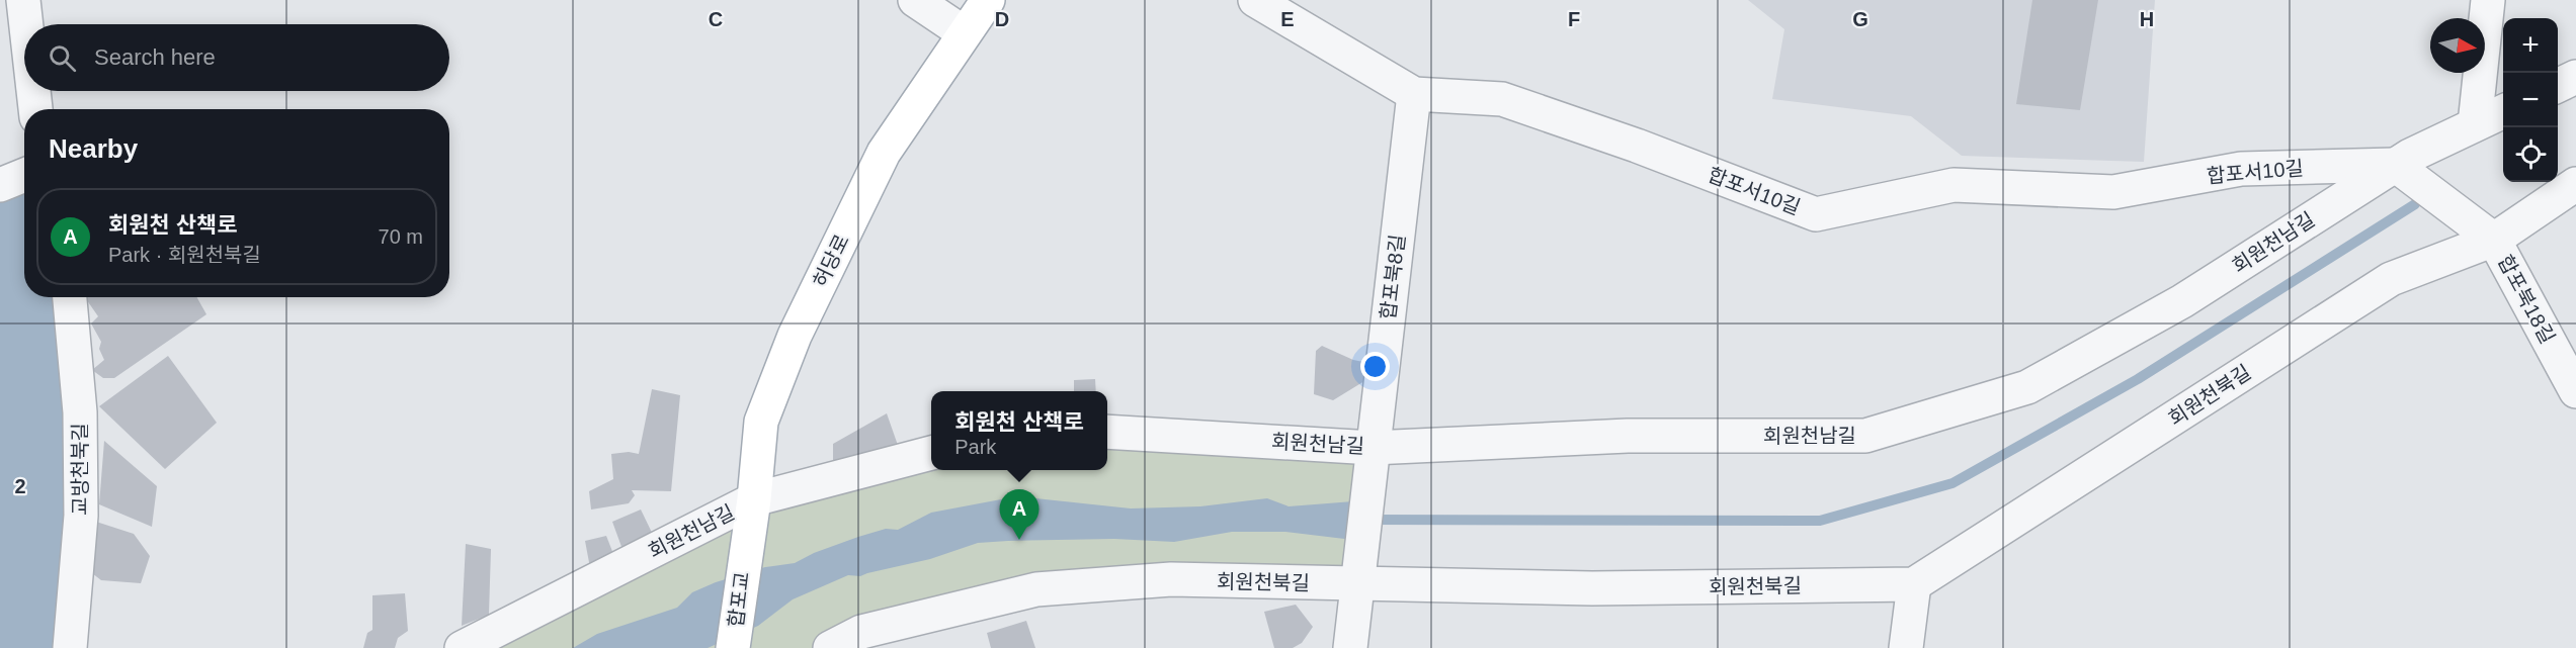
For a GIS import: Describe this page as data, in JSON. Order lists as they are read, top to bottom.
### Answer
{
  "streets": {
    "main road": ["허당로", "합포교"],
    "street": [
      "합포서10길",
      "회원천남길",
      "합포북8길",
      "합포북18길",
      "회원천북길",
      "교방천북길"
    ]
  },
  "crossings": [
    ["합포서10길", "회원천남길"],
    ["합포서10길", "합포북8길"],
    ["회원천남길", "허당로"],
    ["회원천남길", "합포북8길"],
    ["허당로", "합포교"],
    ["합포북8길", "회원천북길"],
    ["합포북18길", "회원천북길"]
  ],
  "north": "right",
  "page": {
    "map_buttons": ["+", "−"],
    "search": "Search here",
    "heading": "Nearby",
    "list": [
      {
        "mark": "A",
        "name": "회원천 산책로",
        "note": "Park · 회원천북길",
        "value": "70 m"
      }
    ],
    "popup": ["회원천 산책로", "Park"],
    "pins": "A"
  },
  "grid": {
    "columns": [
      "C",
      "D",
      "E",
      "F",
      "G",
      "H"
    ],
    "rows": ["2"]
  }
}
